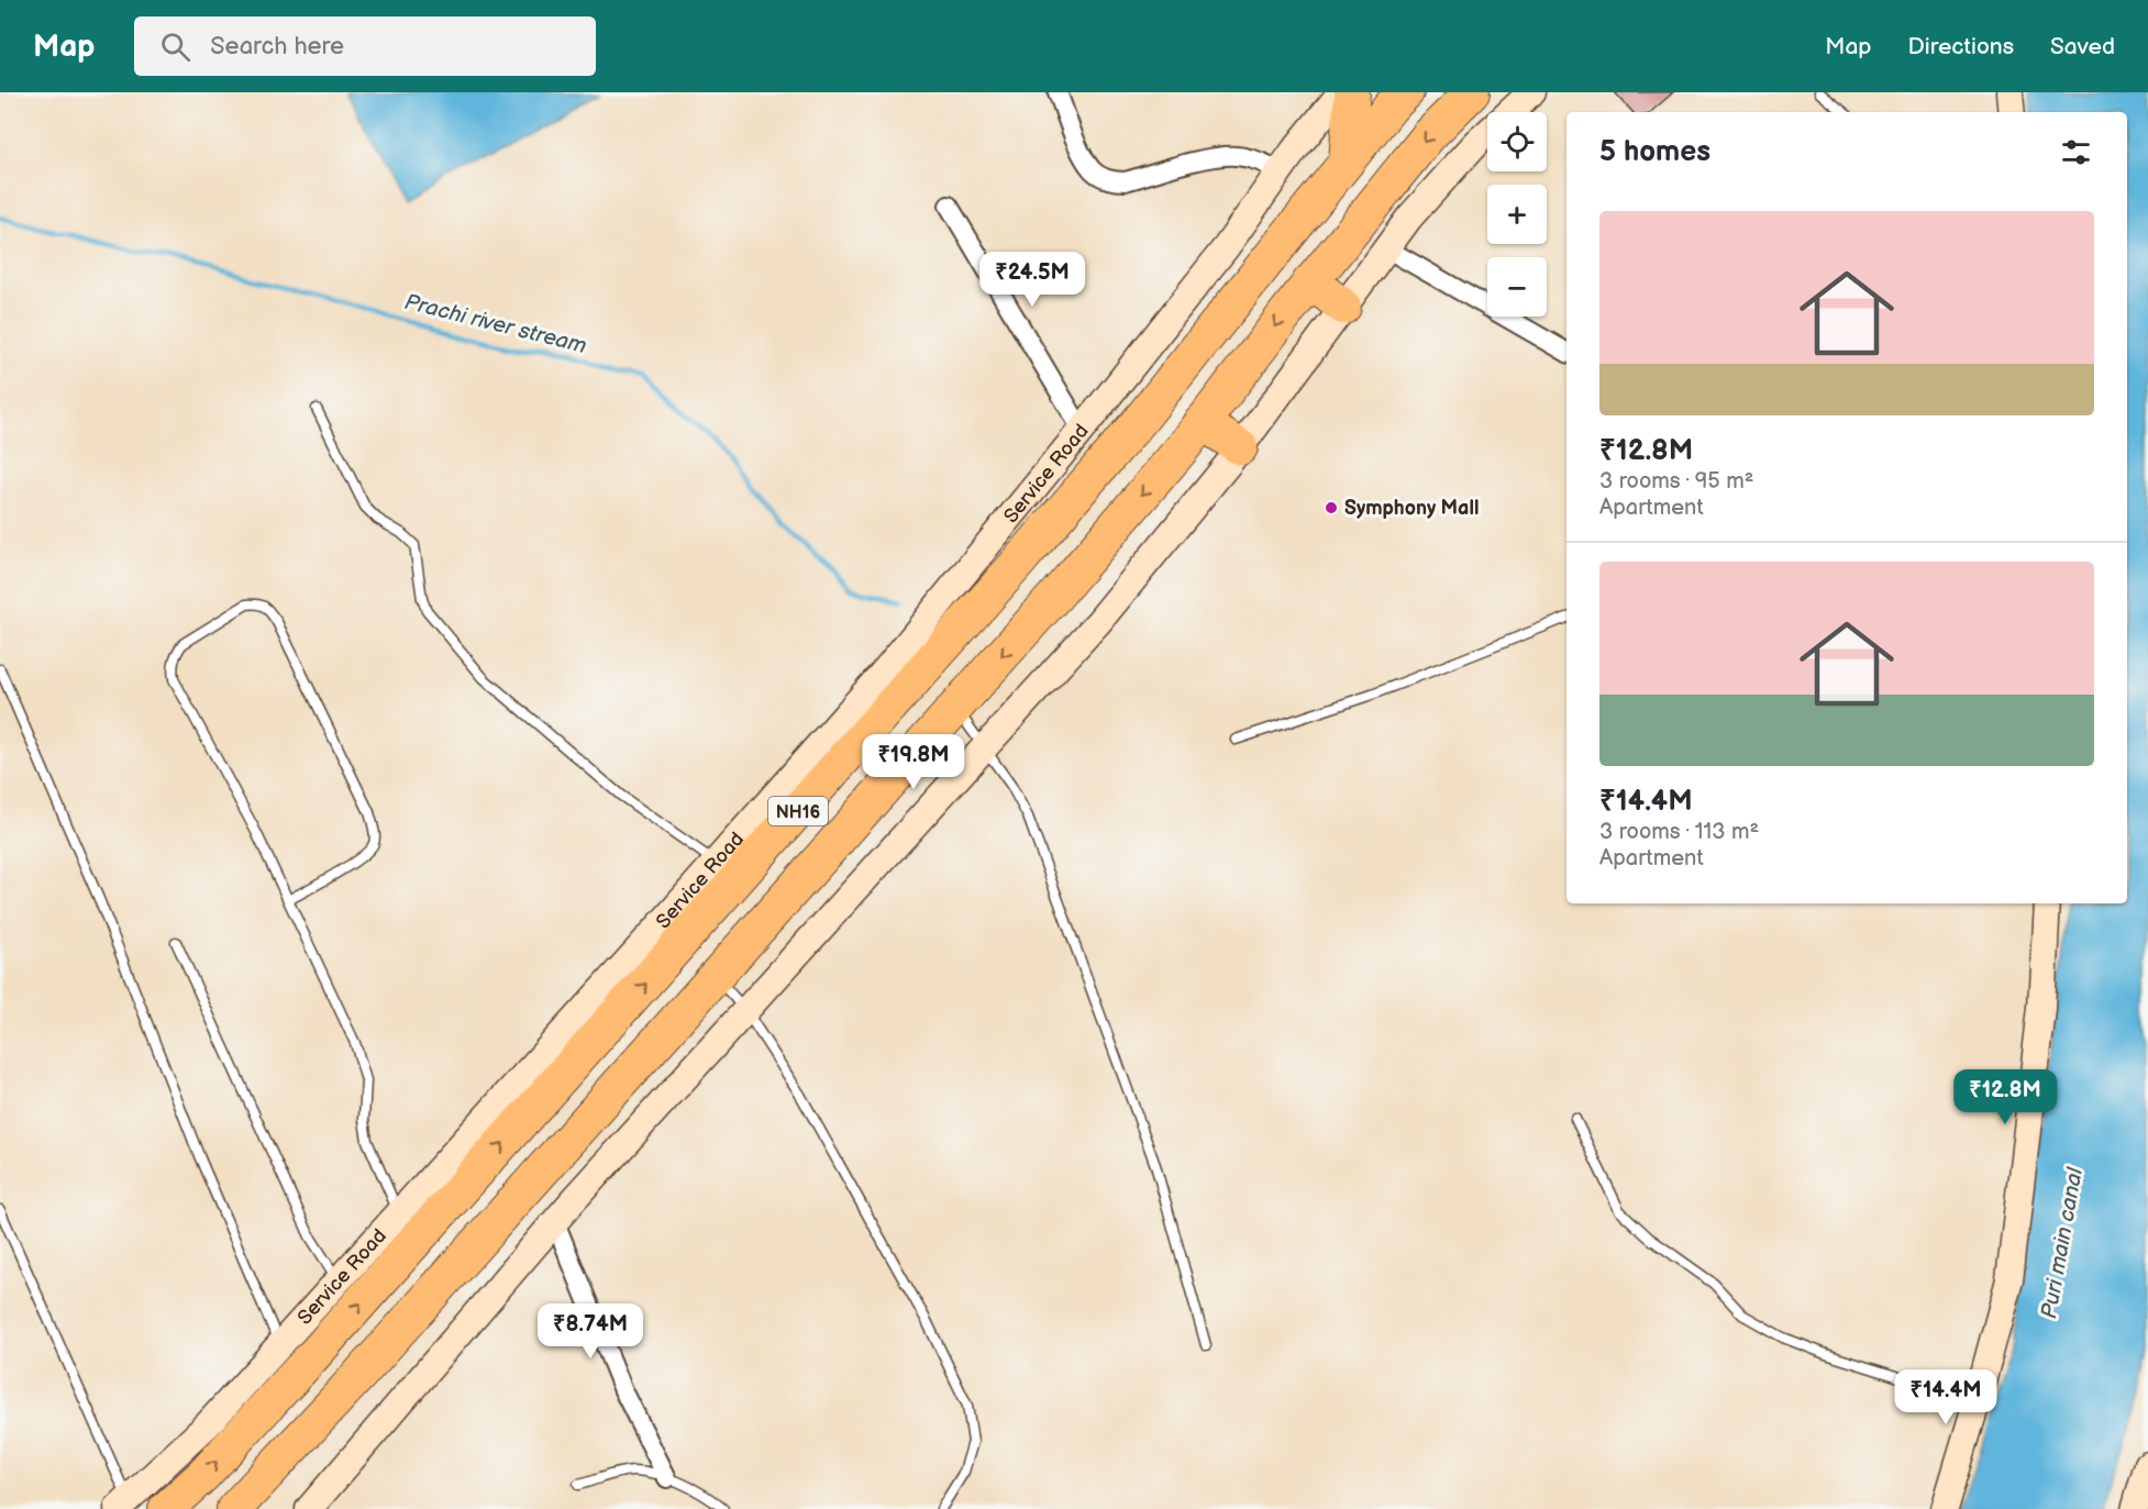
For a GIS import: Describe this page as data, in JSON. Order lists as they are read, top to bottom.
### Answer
{
  "streets": {
    "highway": ["NH16"],
    "street": ["Service Road"]
  },
  "crossings": [
    ["Service Road", "NH16"]
  ],
  "water": ["Prachi river stream", "Puri main canal"],
  "places": ["Symphony Mall"],
  "page": {
    "header": "Map",
    "search": "Search here",
    "nav": ["Map", "Directions", "Saved"],
    "map_buttons": ["+", "−"],
    "heading": "5 homes",
    "list": [
      {
        "name": "₹12.8M",
        "note": "3 rooms · 95 m² · Apartment"
      },
      {
        "name": "₹14.4M",
        "note": "3 rooms · 113 m² · Apartment"
      }
    ],
    "price": [
      "₹24.5M",
      "₹19.8M",
      "₹12.8M",
      "₹8.74M",
      "₹14.4M"
    ]
  }
}
